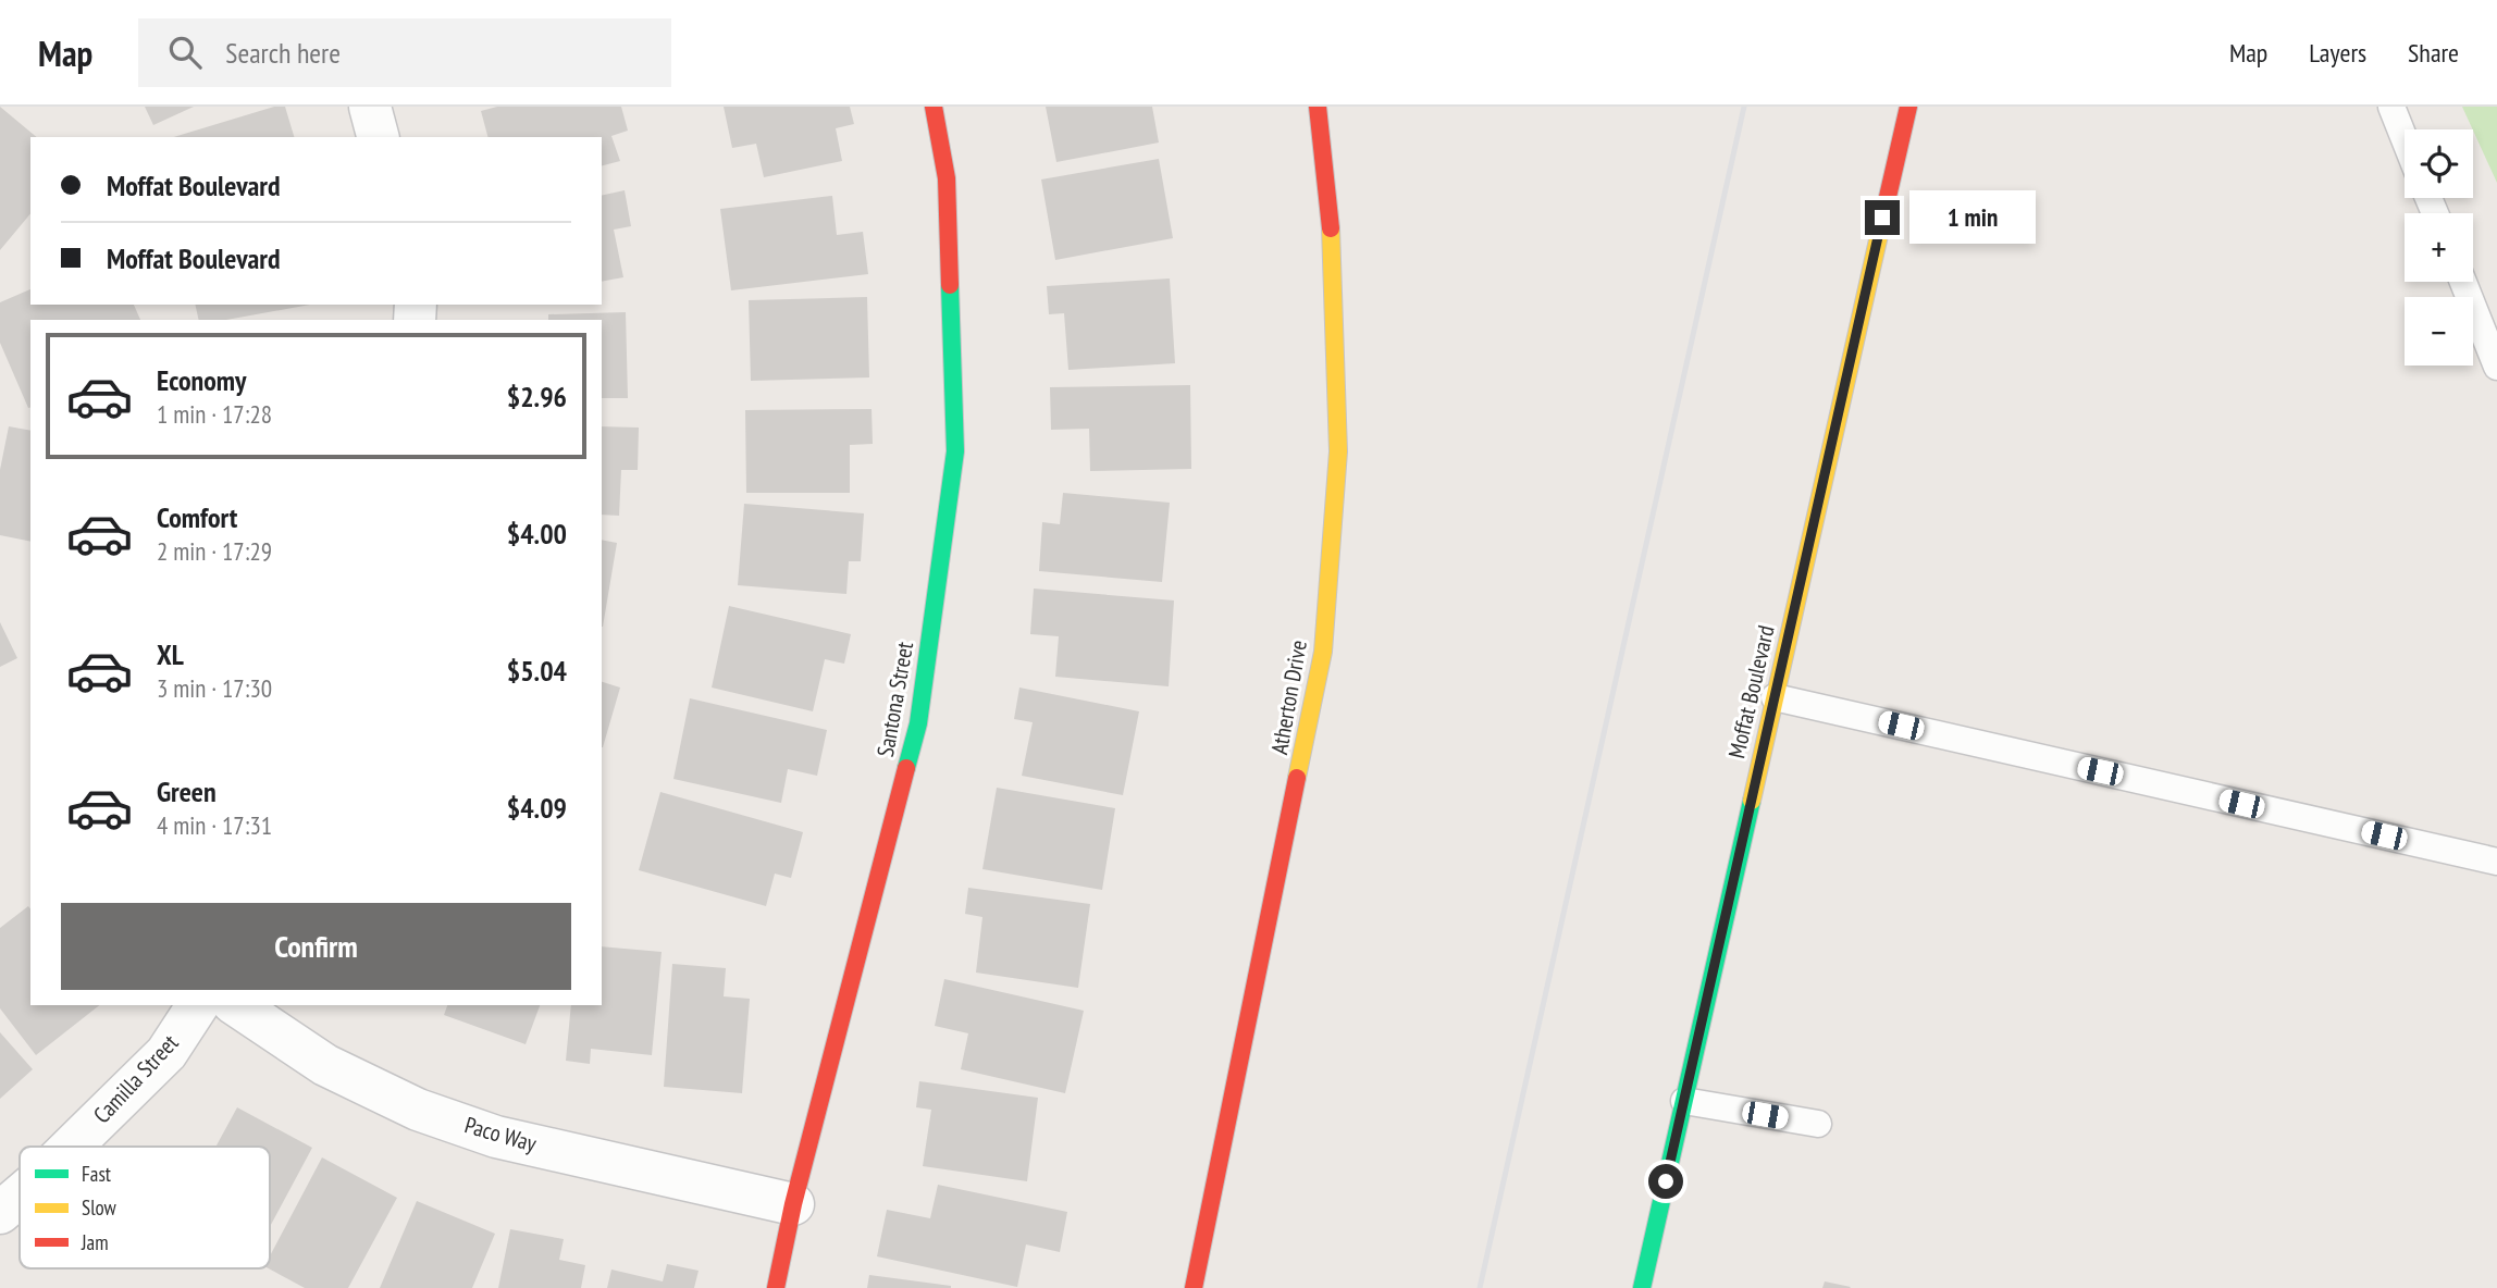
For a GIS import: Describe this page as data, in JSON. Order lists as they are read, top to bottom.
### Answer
{
  "streets": {
    "street": [
      "Moffat Boulevard",
      "Atherton Drive",
      "Santona Street",
      "Camilla Street",
      "Paco Way"
    ]
  },
  "crossings": [
    ["Santona Street", "Paco Way"]
  ],
  "legend": ["Fast", "Slow", "Jam"],
  "page": {
    "header": "Map",
    "search": "Search here",
    "nav": ["Map", "Layers", "Share"],
    "map_buttons": ["+", "−"],
    "banner": ["Moffat Boulevard", "Moffat Boulevard"],
    "bubble": "1 min",
    "list": [
      {
        "name": "Economy",
        "note": "1 min · 17:28",
        "value": "$2.96"
      },
      {
        "name": "Comfort",
        "note": "2 min · 17:29",
        "value": "$4.00"
      },
      {
        "name": "XL",
        "note": "3 min · 17:30",
        "value": "$5.04"
      },
      {
        "name": "Green",
        "note": "4 min · 17:31",
        "value": "$4.09"
      }
    ],
    "buttons": "Confirm"
  }
}
